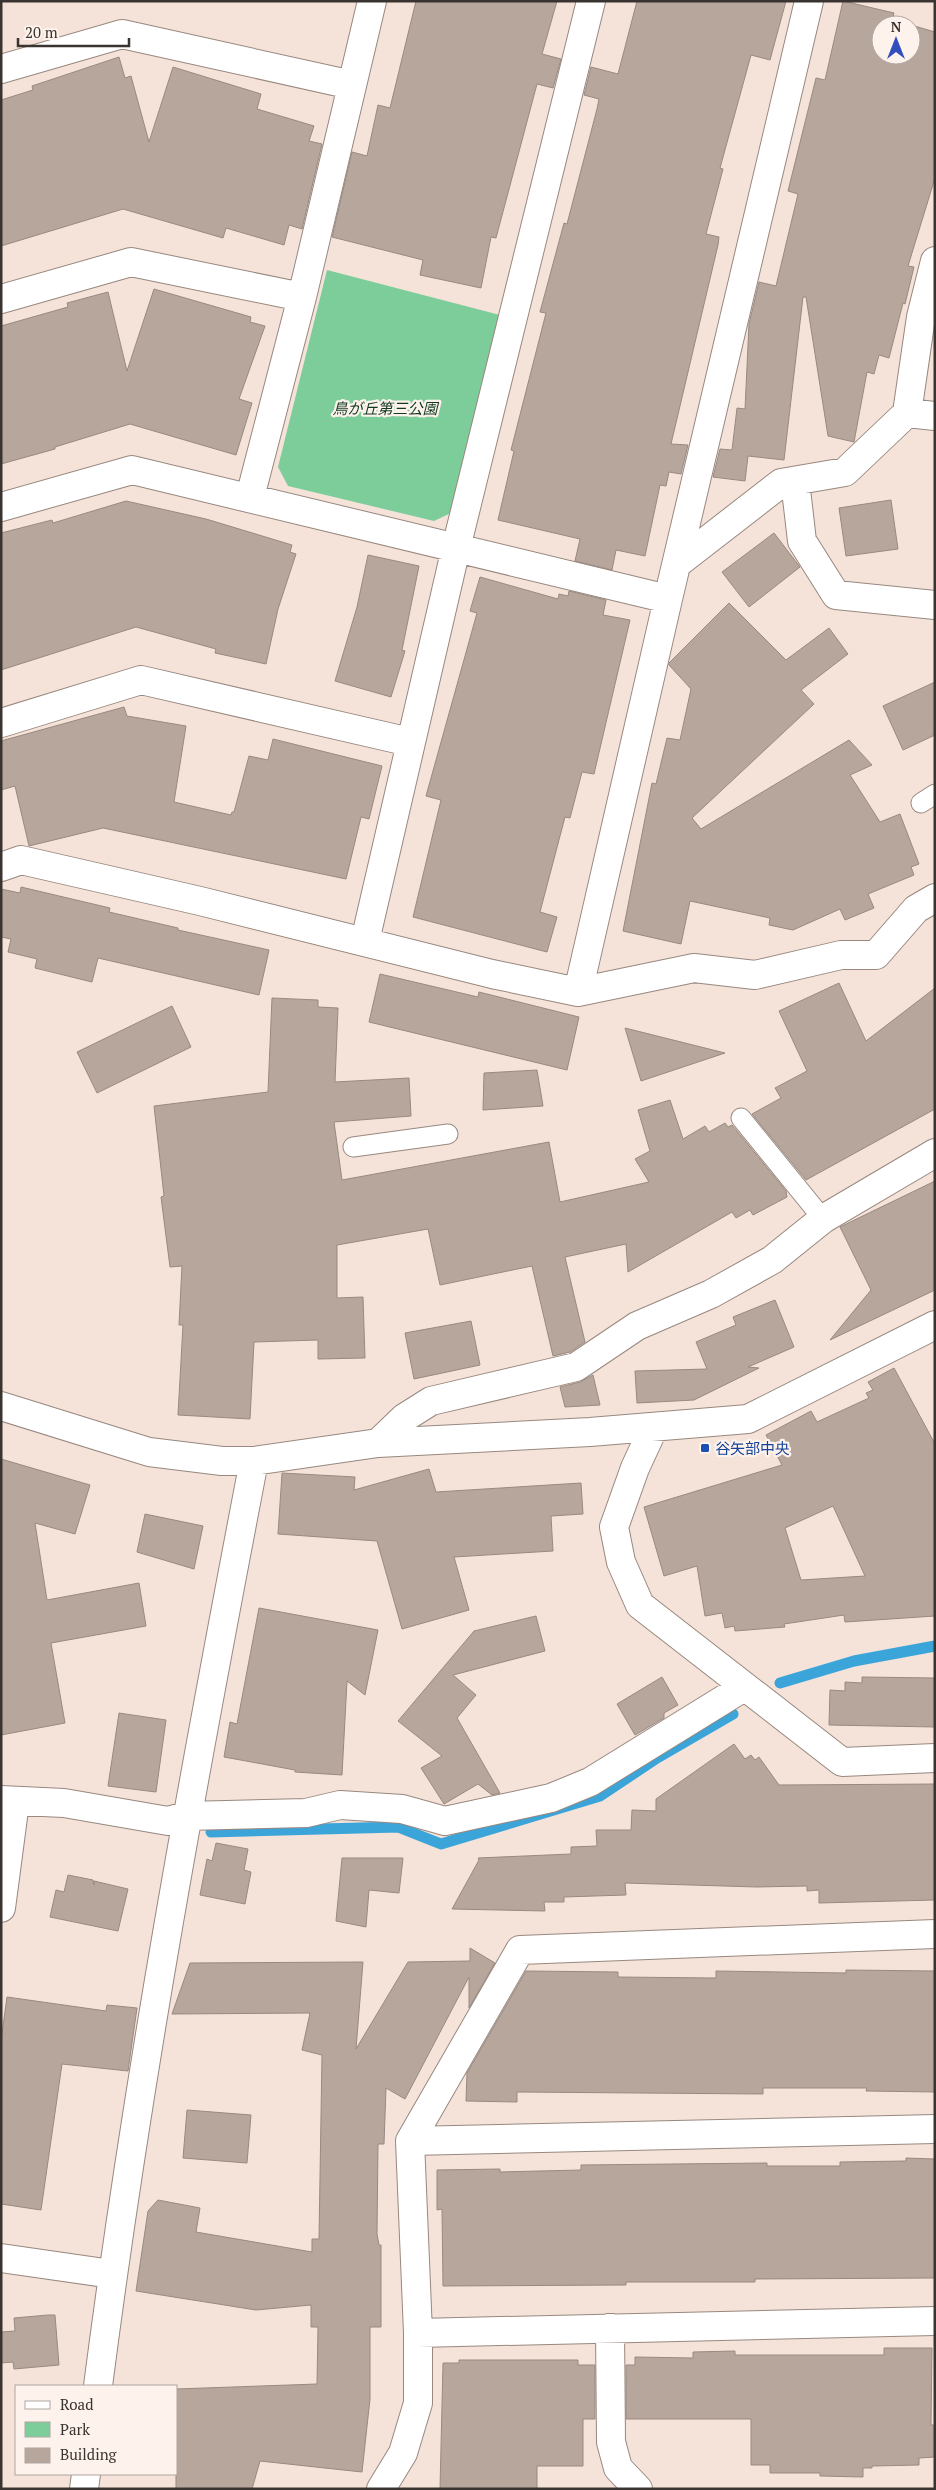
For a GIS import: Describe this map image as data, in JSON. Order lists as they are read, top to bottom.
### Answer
{
  "parks": ["鳥が丘第三公園"],
  "places": {
    "transit": ["谷矢部中央"]
  },
  "legend": ["Road", "Park", "Building"],
  "scale_bar": "20 m",
  "north": "top"
}
